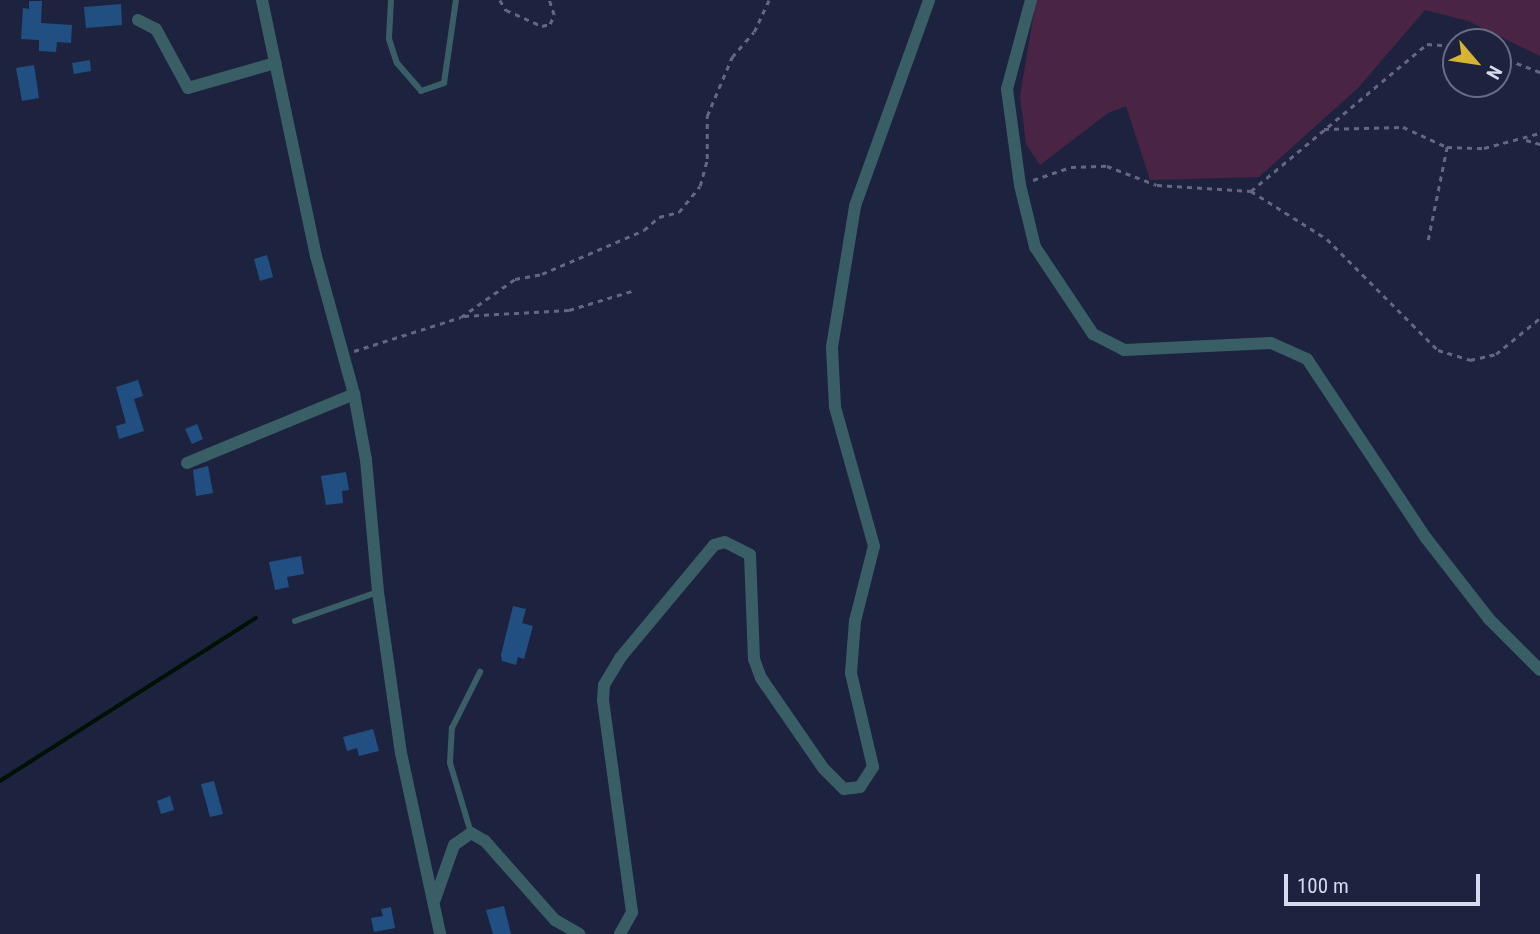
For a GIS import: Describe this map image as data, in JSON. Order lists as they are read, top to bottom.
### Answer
{
  "scale_bar": "100 m",
  "north": "bottom right"
}
